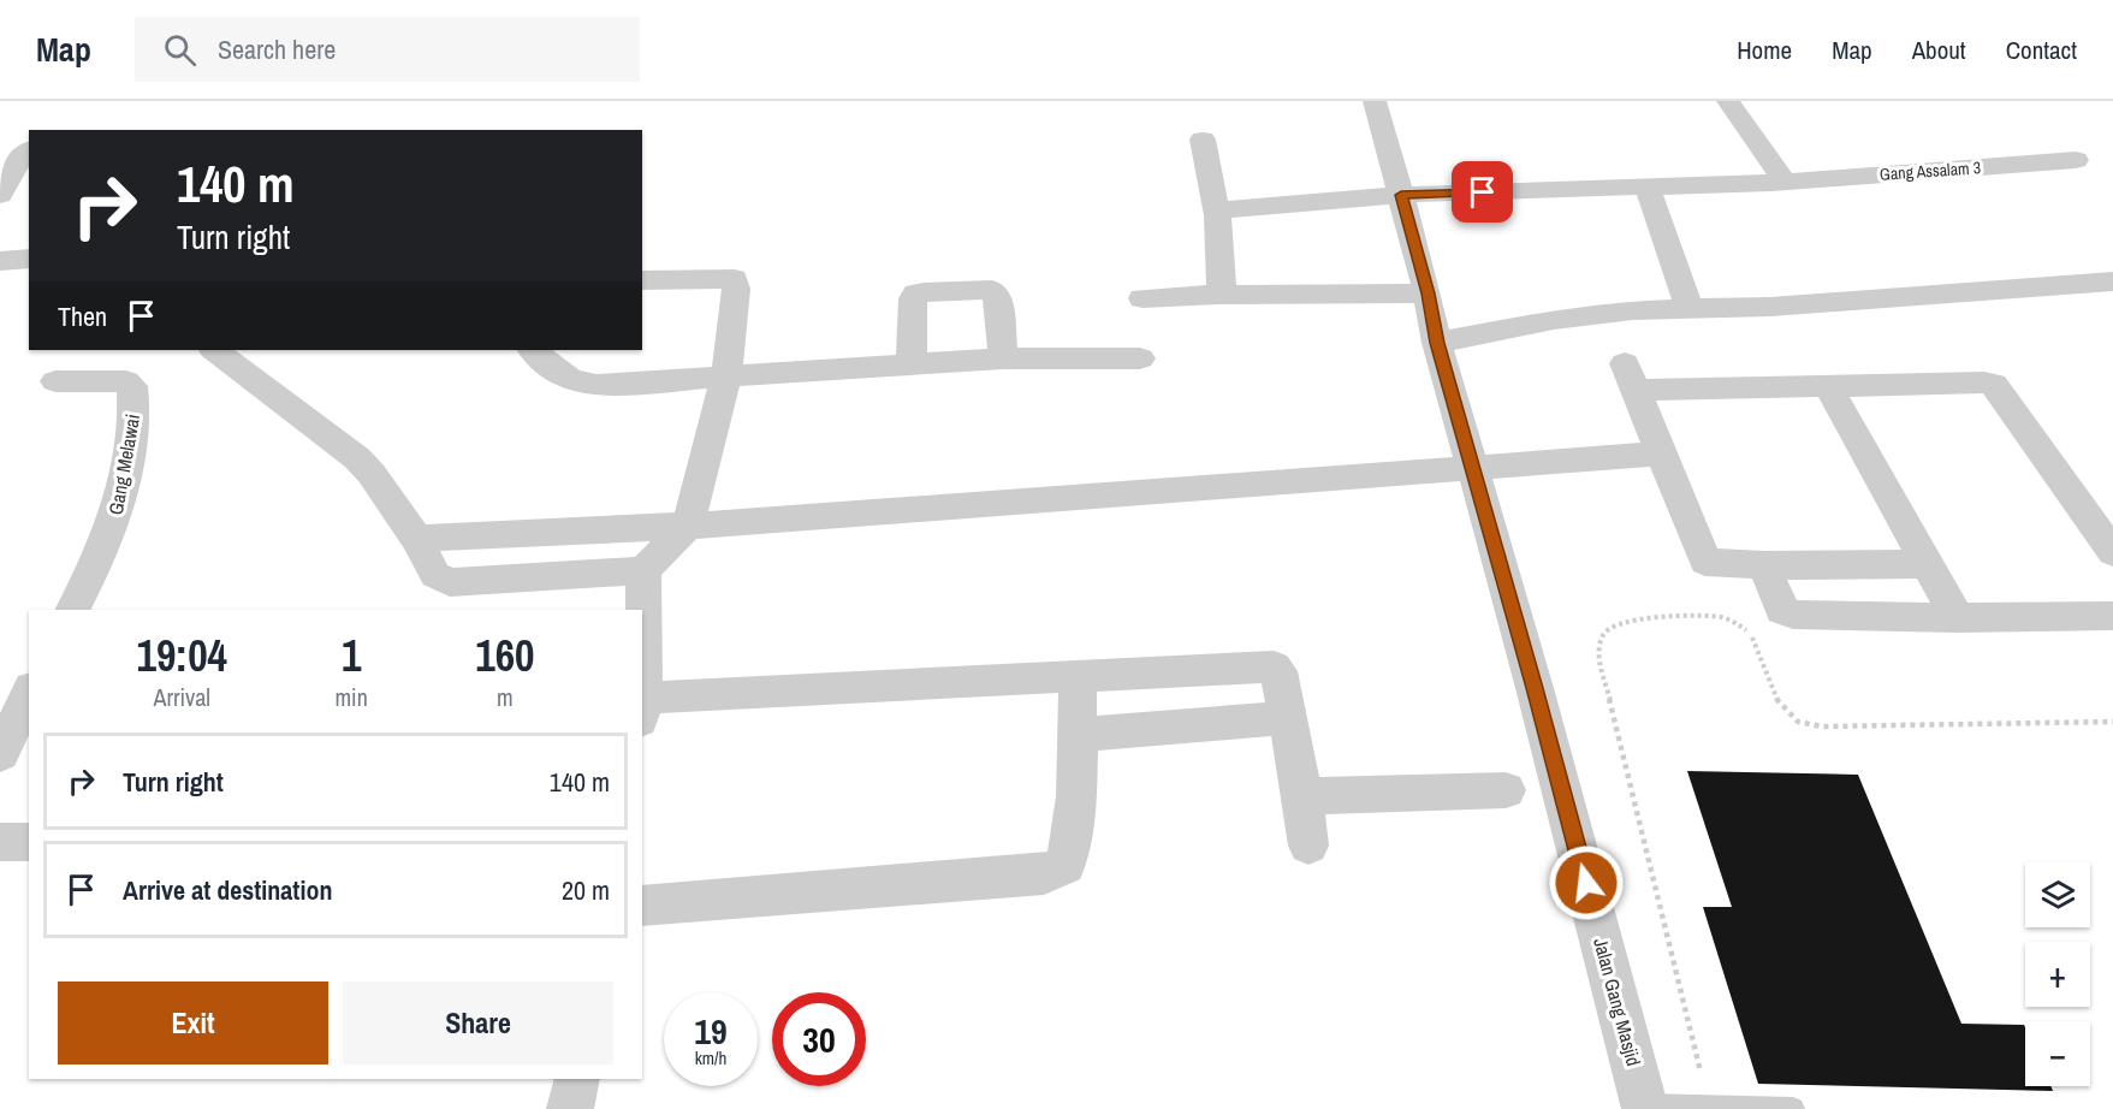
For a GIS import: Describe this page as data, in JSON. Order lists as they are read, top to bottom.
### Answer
{
  "streets": {
    "street": ["Gang Assalam 3", "Gang Melawai", "Jalan Gang Masjid"]
  },
  "crossings": [
    ["Gang Assalam 3", "Jalan Gang Masjid"]
  ],
  "page": {
    "header": "Map",
    "search": "Search here",
    "nav": [
      "Home",
      "Map",
      "About",
      "Contact"
    ],
    "turn": ["140 m", "Turn right"],
    "then": "Then",
    "eta": [
      "19:04",
      "Arrival",
      "1",
      "min",
      "160",
      "m"
    ],
    "list": [
      {
        "name": "Turn right",
        "value": "140 m"
      },
      {
        "name": "Arrive at destination",
        "value": "20 m"
      }
    ],
    "map_buttons": ["+", "−"],
    "buttons": ["Exit", "Share"],
    "speed": "19 km/h",
    "limit": "30"
  }
}
